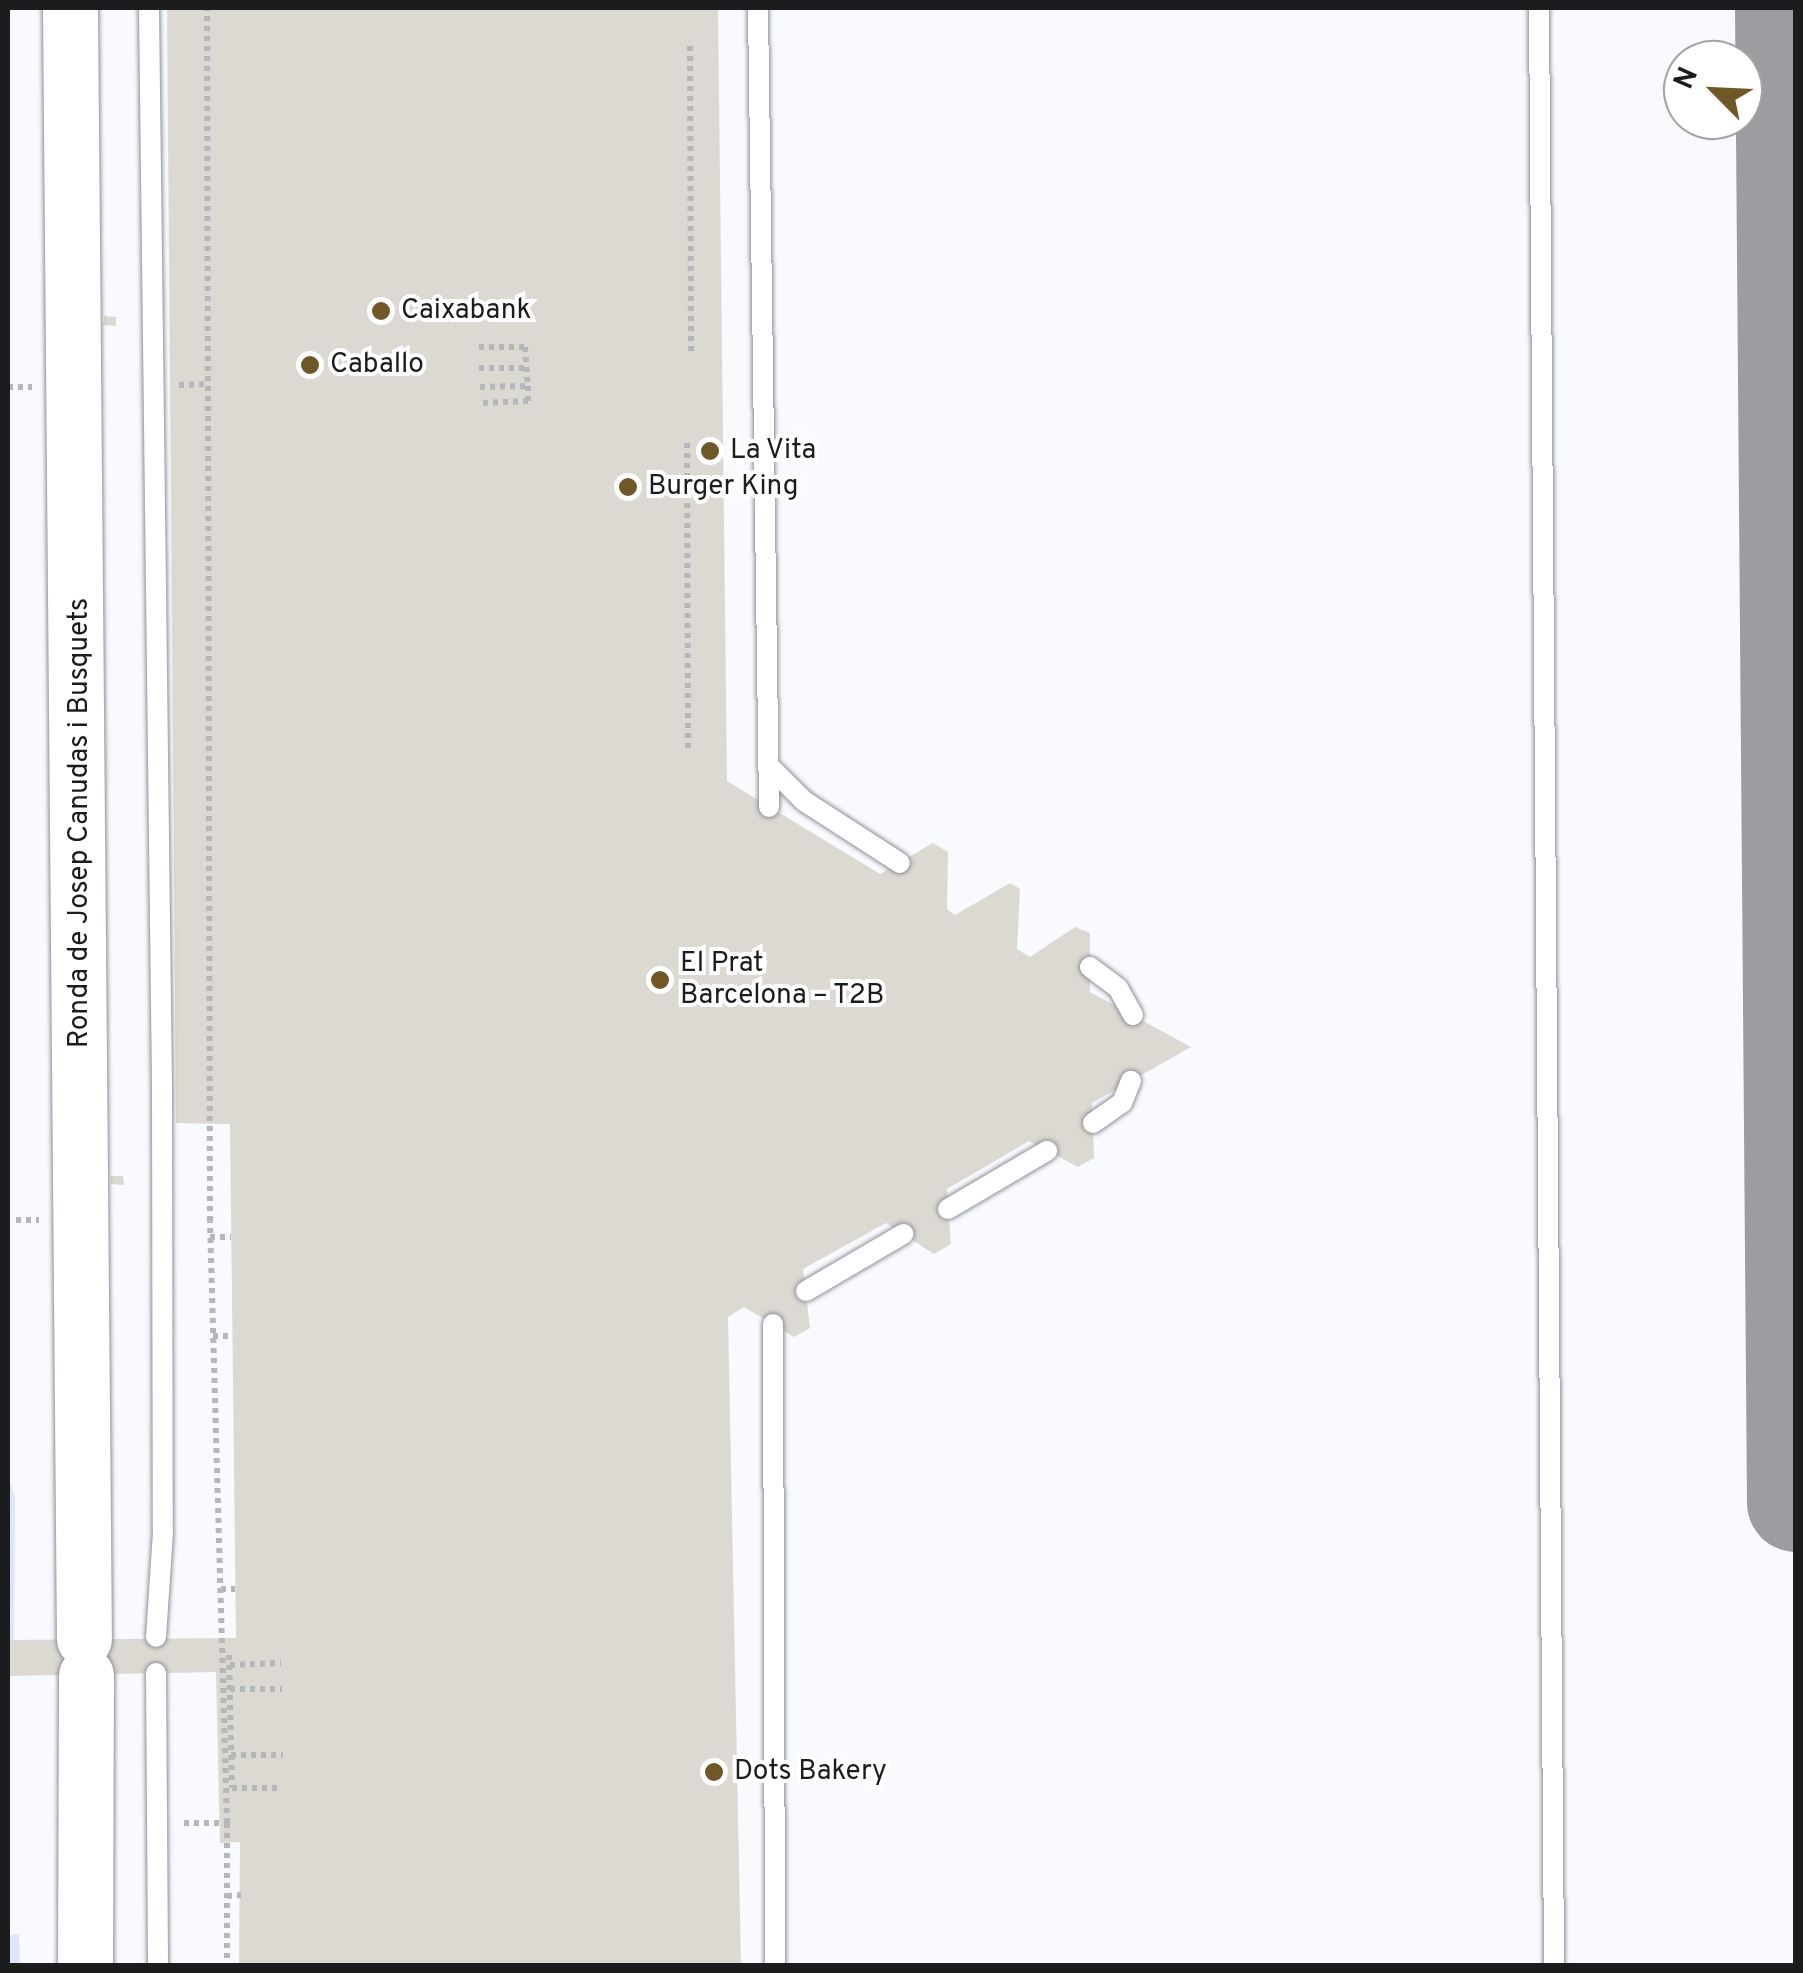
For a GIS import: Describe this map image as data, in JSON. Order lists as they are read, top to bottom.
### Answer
{
  "streets": {
    "main road": ["Ronda de Josep Canudas i Busquets"]
  },
  "places": [
    "Caixabank",
    "Caballo",
    "La Vita",
    "Burger King",
    "El Prat Barcelona – T2B",
    "Dots Bakery"
  ],
  "north": "top left"
}
